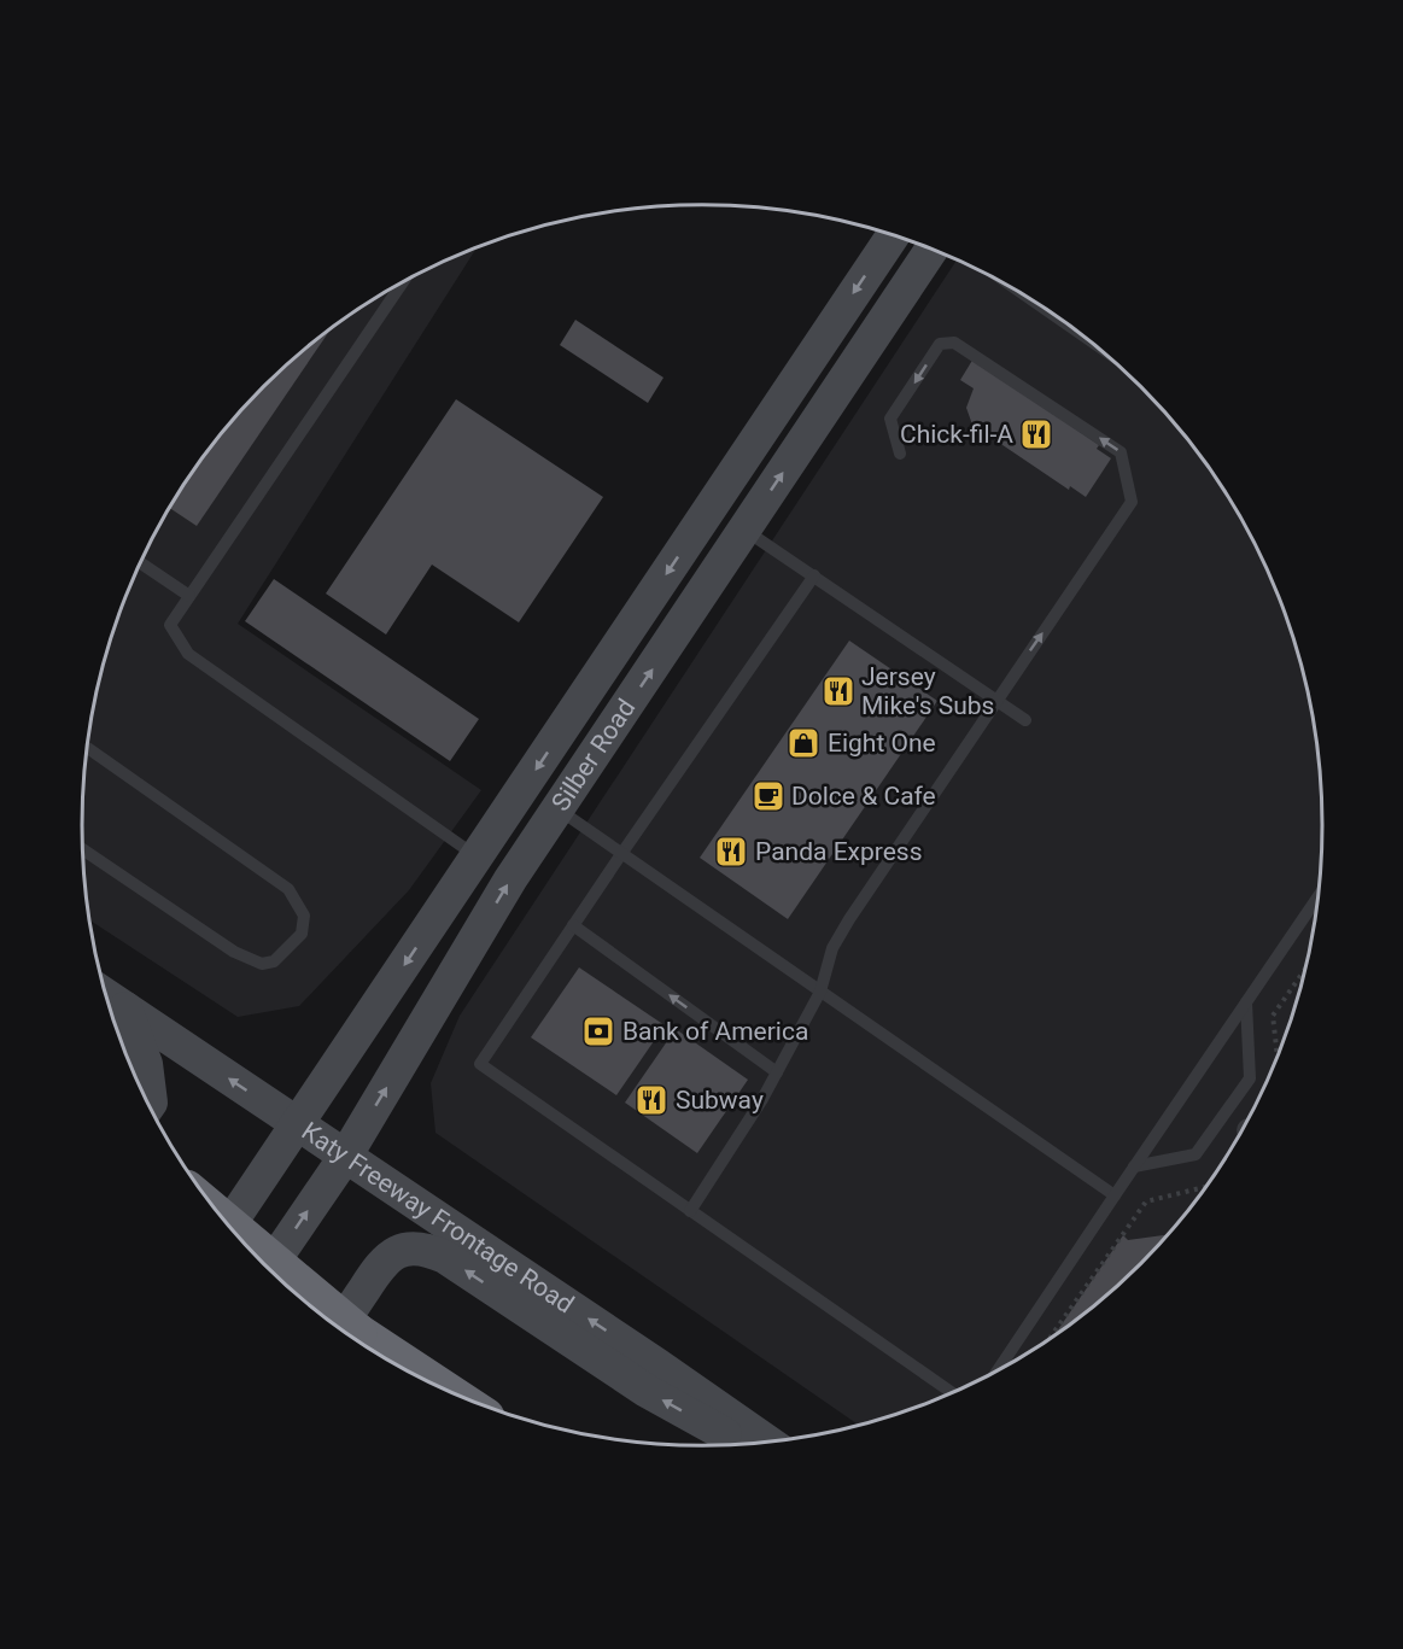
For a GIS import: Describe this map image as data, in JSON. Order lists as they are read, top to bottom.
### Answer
{
  "streets": {
    "street": ["Silber Road", "Katy Freeway Frontage Road"]
  },
  "crossings": [
    ["Silber Road", "Katy Freeway Frontage Road"]
  ],
  "one_way": ["Katy Freeway Frontage Road"],
  "places": {
    "restaurant": [
      "Chick-fil-A",
      "Jersey Mike's Subs",
      "Panda Express",
      "Subway"
    ],
    "shop": ["Eight One"],
    "cafe": ["Dolce & Cafe"],
    "bank": ["Bank of America"]
  }
}
